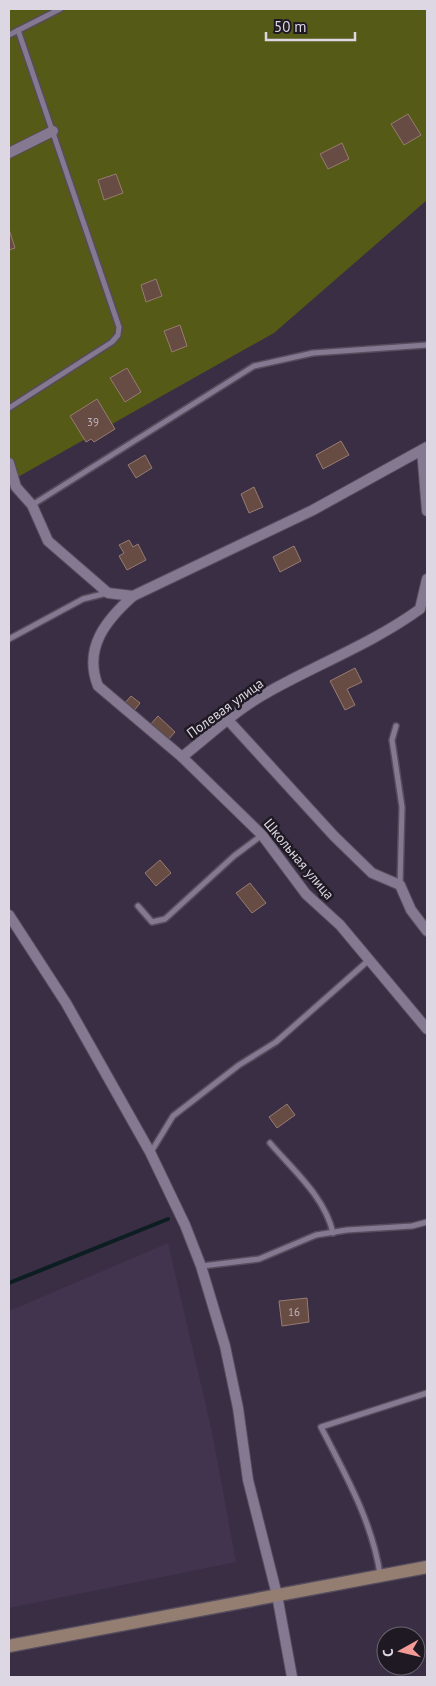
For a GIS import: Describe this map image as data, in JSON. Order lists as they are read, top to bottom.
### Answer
{
  "streets": {
    "street": ["Полевая улица", "Школьная улица"]
  },
  "crossings": [
    ["Полевая улица", "Школьная улица"]
  ],
  "house_numbers": ["39", "16"],
  "scale_bar": "50 m",
  "north": "left"
}
